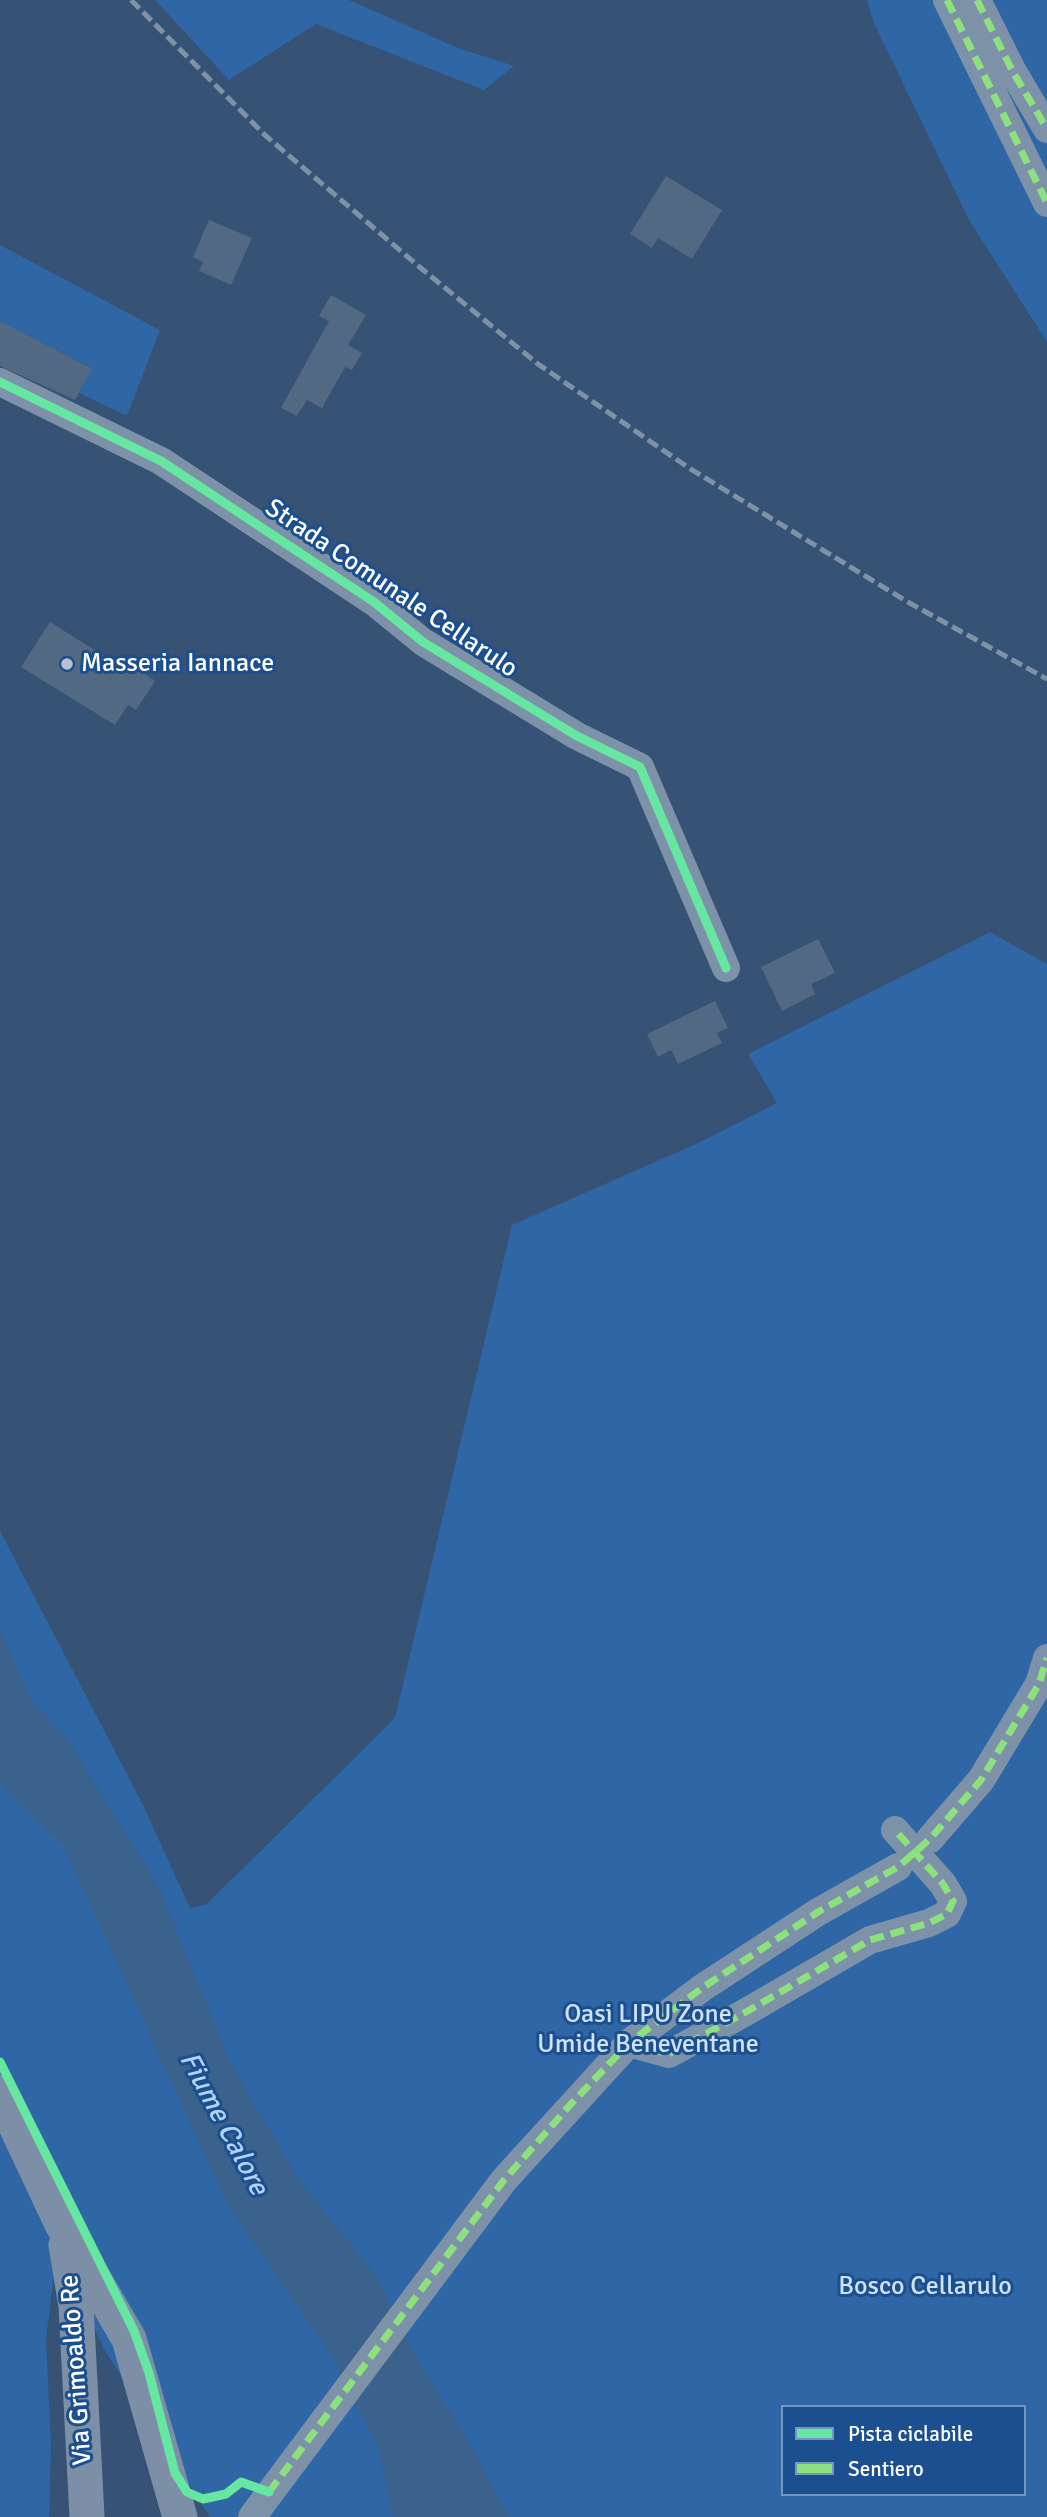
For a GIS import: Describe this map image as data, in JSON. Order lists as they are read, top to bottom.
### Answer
{
  "streets": {
    "main road": ["Via Grimoaldo Re"],
    "street": ["Strada Comunale Cellarulo"]
  },
  "water": ["Fiume Calore"],
  "parks": ["Oasi LIPU Zone Umide Beneventane", "Bosco Cellarulo"],
  "places": ["Masseria Iannace"],
  "legend": ["Pista ciclabile", "Sentiero"]
}
